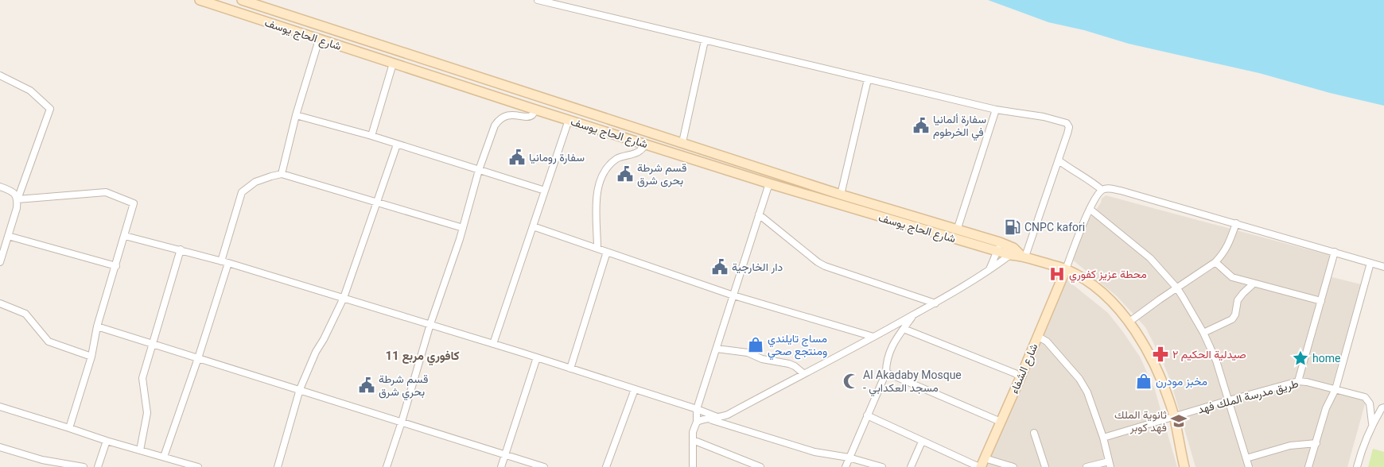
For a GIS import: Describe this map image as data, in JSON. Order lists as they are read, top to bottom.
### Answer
{
  "streets": {
    "main road": ["شارع الحاج يوسف", "شارع الشفاء"],
    "street": ["طريق مدرسة الملك فهد"]
  },
  "crossings": [
    ["شارع الحاج يوسف", "شارع الشفاء"],
    ["شارع الحاج يوسف", "طريق مدرسة الملك فهد"]
  ],
  "districts": ["كافوري مربع 11"],
  "places": {
    "public building": [
      "سفارة ألمانيا في الخرطوم",
      "سفارة رومانيا",
      "قسم شرطة بحرى شرق",
      "دار الخارجية",
      "قسم شرطة بحري شرق"
    ],
    "fuel station": ["CNPC kafori"],
    "hospital": ["محطة عزيز كفوري"],
    "shop": ["مساج تايلندي ومنتجع صحي", "مخبز مودرن"],
    "pharmacy": ["صيدلية الحكيم ٢"],
    "place": ["home"],
    "mosque": ["Al Akadaby Mosque - مسجد العكدابي"],
    "school or university": ["ثانوية الملك فهد كوبر"]
  }
}
